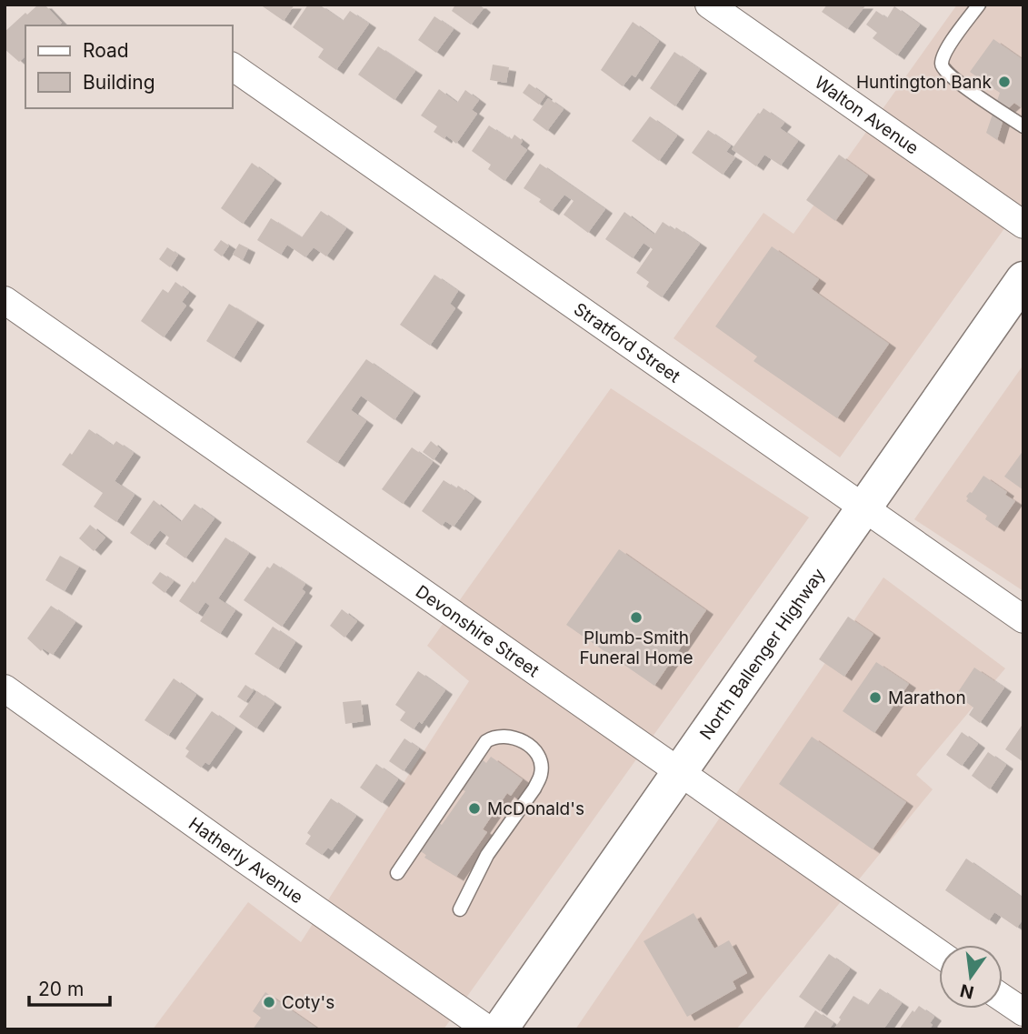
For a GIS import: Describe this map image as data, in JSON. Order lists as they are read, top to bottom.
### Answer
{
  "streets": {
    "main road": ["North Ballenger Highway"],
    "street": [
      "Walton Avenue",
      "Stratford Street",
      "Devonshire Street",
      "Hatherly Avenue"
    ]
  },
  "crossings": [
    ["Stratford Street", "North Ballenger Highway"],
    ["Devonshire Street", "North Ballenger Highway"]
  ],
  "places": [
    "Huntington Bank",
    "Plumb-Smith Funeral Home",
    "Marathon",
    "McDonald's",
    "Coty's"
  ],
  "legend": ["Road", "Building"],
  "scale_bar": "20 m",
  "north": "bottom"
}
